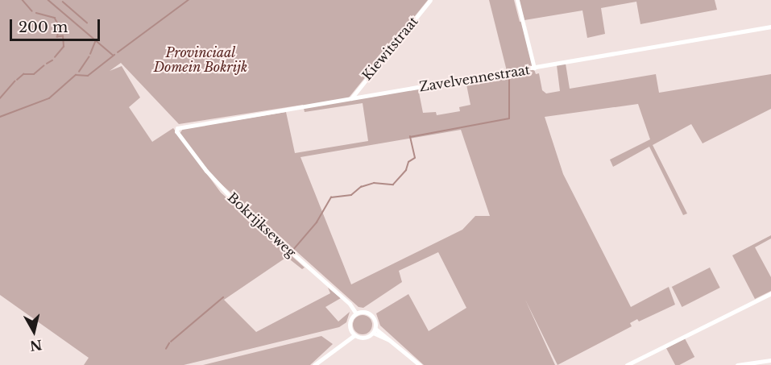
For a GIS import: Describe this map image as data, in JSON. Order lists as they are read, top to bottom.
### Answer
{
  "streets": {
    "street": ["Kiewitstraat", "Zavelvennestraat", "Bokrijkseweg"]
  },
  "crossings": [
    ["Kiewitstraat", "Zavelvennestraat"],
    ["Zavelvennestraat", "Bokrijkseweg"]
  ],
  "parks": ["Provinciaal Domein Bokrijk"],
  "scale_bar": "200 m",
  "north": "bottom"
}
